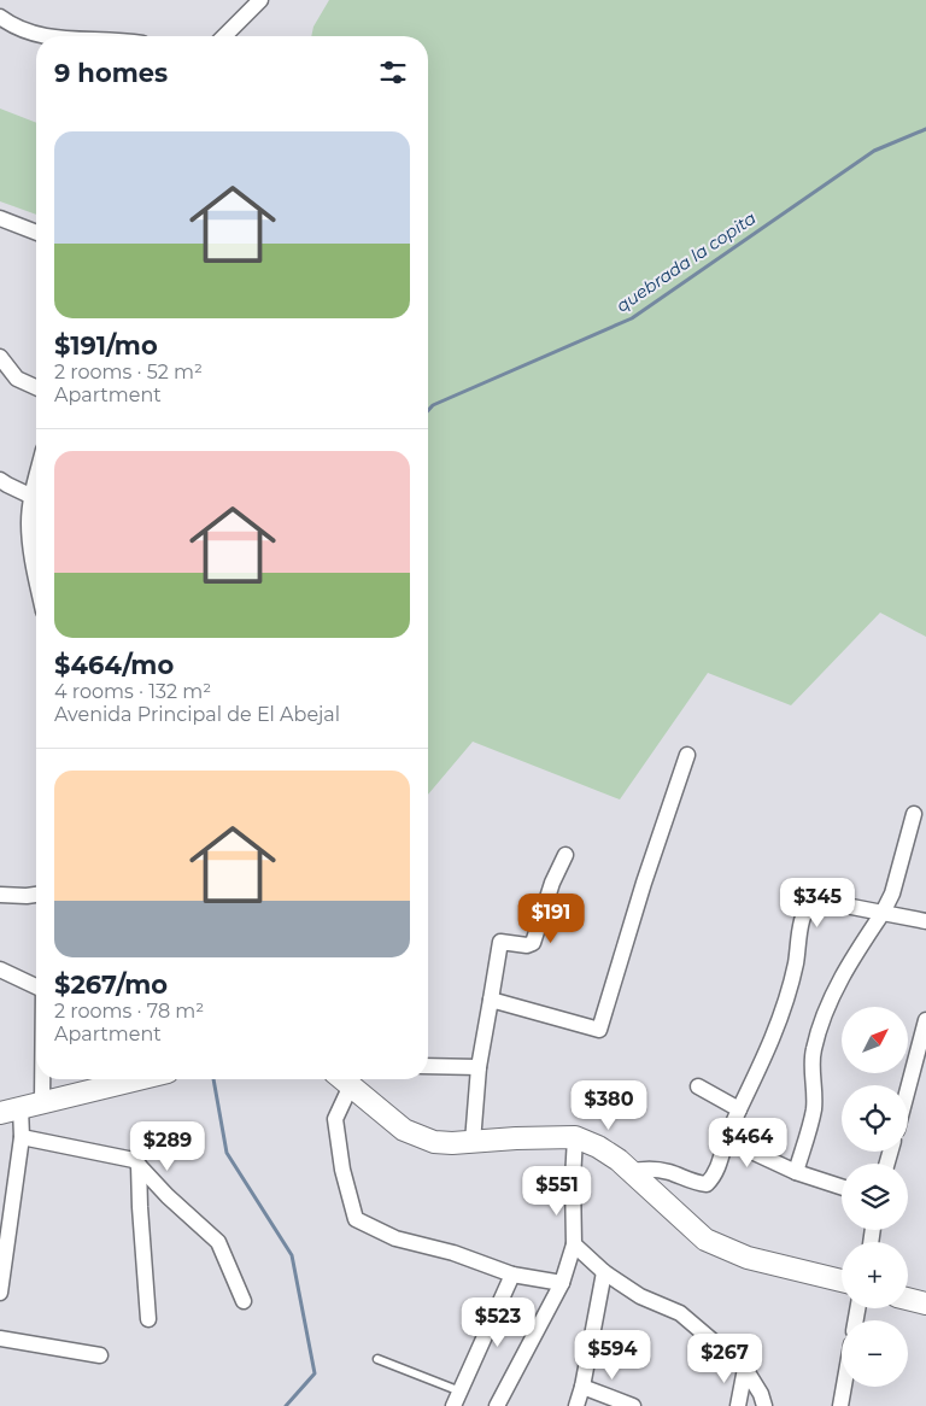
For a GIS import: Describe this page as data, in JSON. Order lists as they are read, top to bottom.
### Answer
{
  "water": ["quebrada la copita"],
  "north": "top right",
  "page": {
    "heading": "9 homes",
    "list": [
      {
        "name": "$191/mo",
        "note": "2 rooms · 52 m² · Apartment"
      },
      {
        "name": "$464/mo",
        "note": "4 rooms · 132 m² · Avenida Principal de El Abejal"
      },
      {
        "name": "$267/mo",
        "note": "2 rooms · 78 m² · Apartment"
      }
    ],
    "price": [
      "$345",
      "$191",
      "$380",
      "$464",
      "$289",
      "$551",
      "$523",
      "$594",
      "$267"
    ],
    "map_buttons": ["+", "−"]
  }
}
